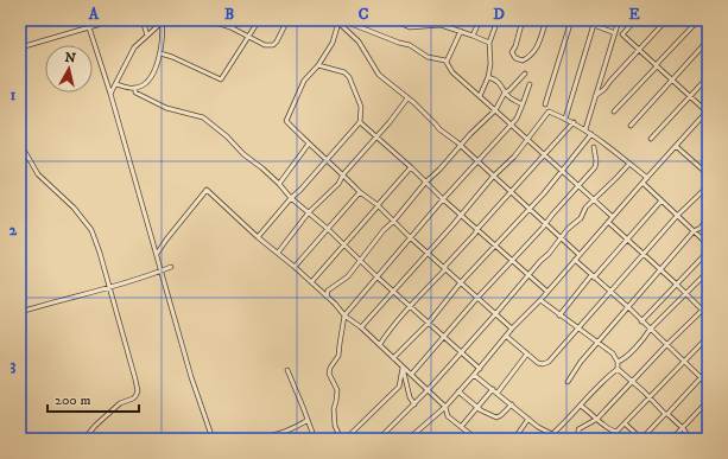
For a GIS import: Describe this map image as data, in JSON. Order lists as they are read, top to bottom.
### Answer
{
  "scale_bar": "200 m",
  "north": "top",
  "grid": {
    "columns": [
      "A",
      "B",
      "C",
      "D",
      "E"
    ],
    "rows": ["1", "2", "3"]
  }
}
